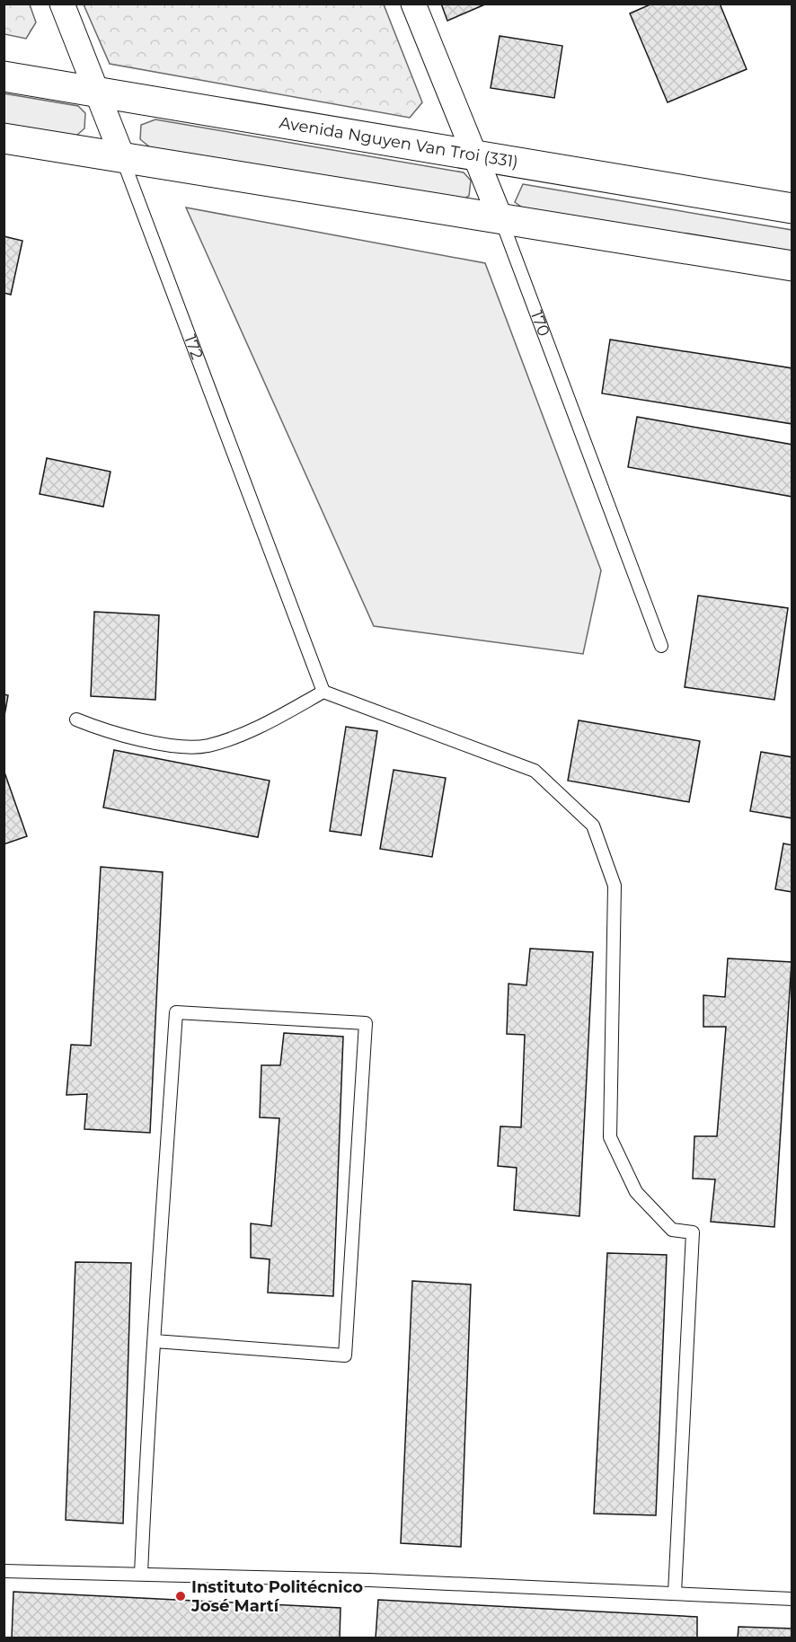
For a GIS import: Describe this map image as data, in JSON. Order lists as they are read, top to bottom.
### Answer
{
  "streets": {
    "street": ["Avenida Nguyen Van Troi (331)", "170", "172"]
  },
  "crossings": [
    ["Avenida Nguyen Van Troi (331)", "170"],
    ["Avenida Nguyen Van Troi (331)", "172"]
  ],
  "places": ["Instituto Politécnico José Martí"]
}
